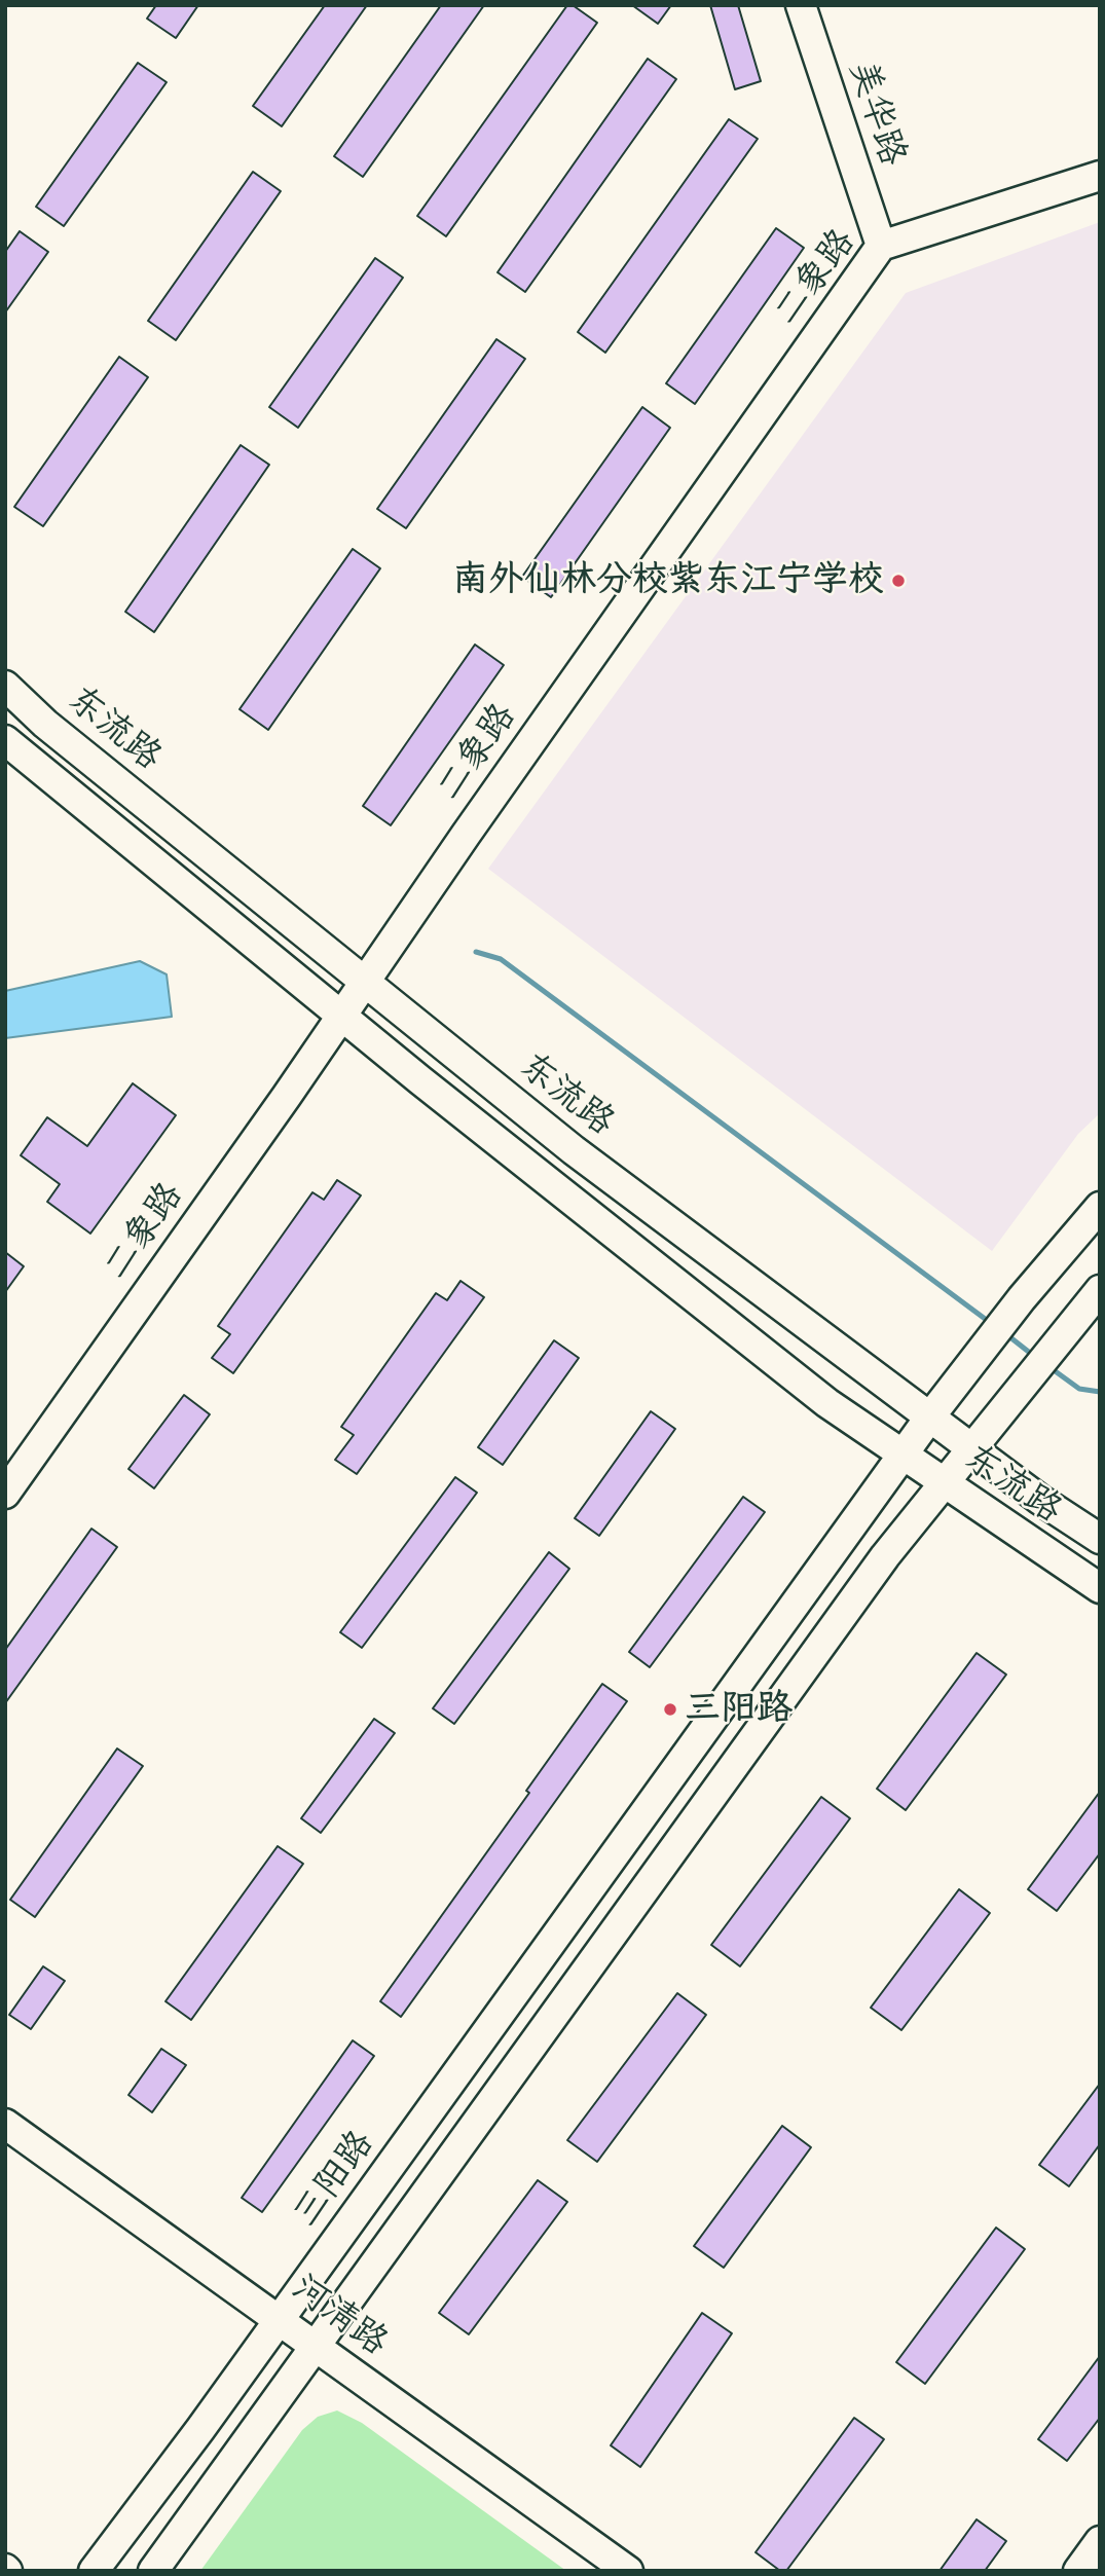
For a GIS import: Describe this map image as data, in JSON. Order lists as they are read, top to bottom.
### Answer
{
  "streets": {
    "main road": [
      "美华路",
      "二象路",
      "东流路",
      "三阳路",
      "河清路"
    ]
  },
  "crossings": [
    ["美华路", "二象路"],
    ["二象路", "东流路"],
    ["东流路", "三阳路"],
    ["三阳路", "河清路"]
  ],
  "places": ["南外仙林分校紫东江宁学校", "三阳路"]
}
